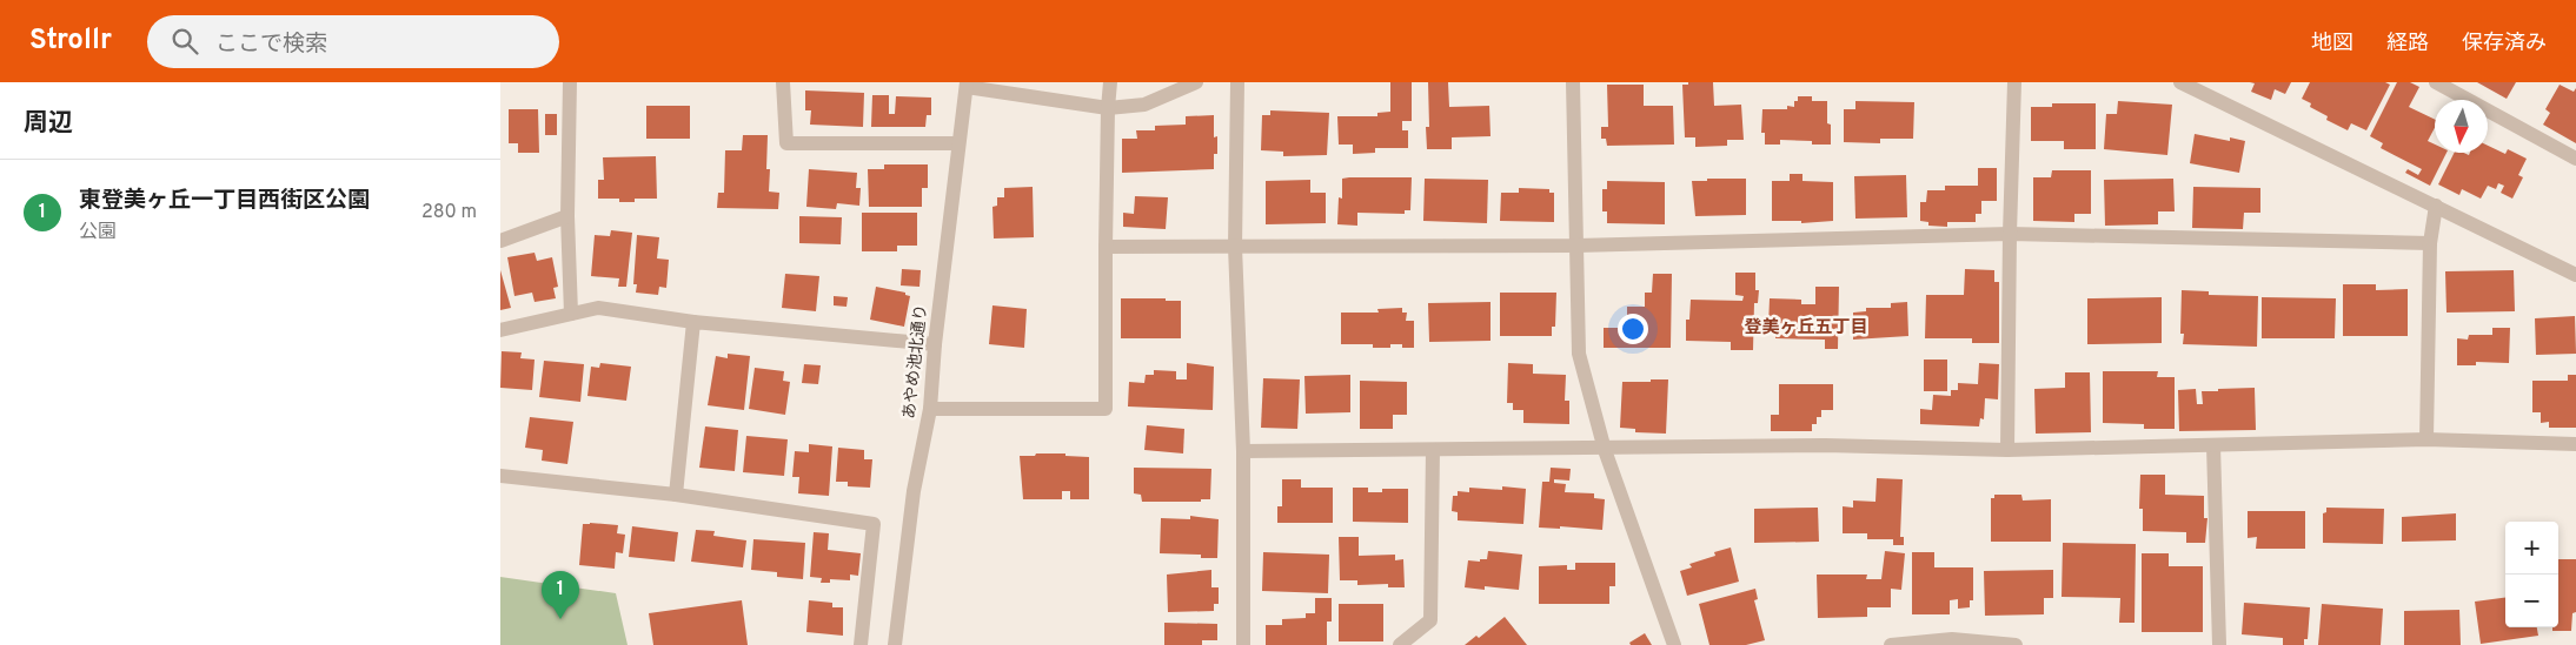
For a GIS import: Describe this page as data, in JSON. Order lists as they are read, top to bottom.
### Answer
{
  "streets": {
    "street": ["あやめ池北通り"]
  },
  "districts": ["登美ヶ丘五丁目"],
  "north": "bottom",
  "page": {
    "header": "Strollr",
    "search": "ここで検索",
    "nav": ["地図", "経路", "保存済み"],
    "heading": "周辺",
    "list": [
      {
        "mark": "1",
        "name": "東登美ヶ丘一丁目西街区公園",
        "note": "公園",
        "value": "280 m"
      }
    ],
    "map_buttons": ["+", "−"],
    "pins": "1"
  }
}
